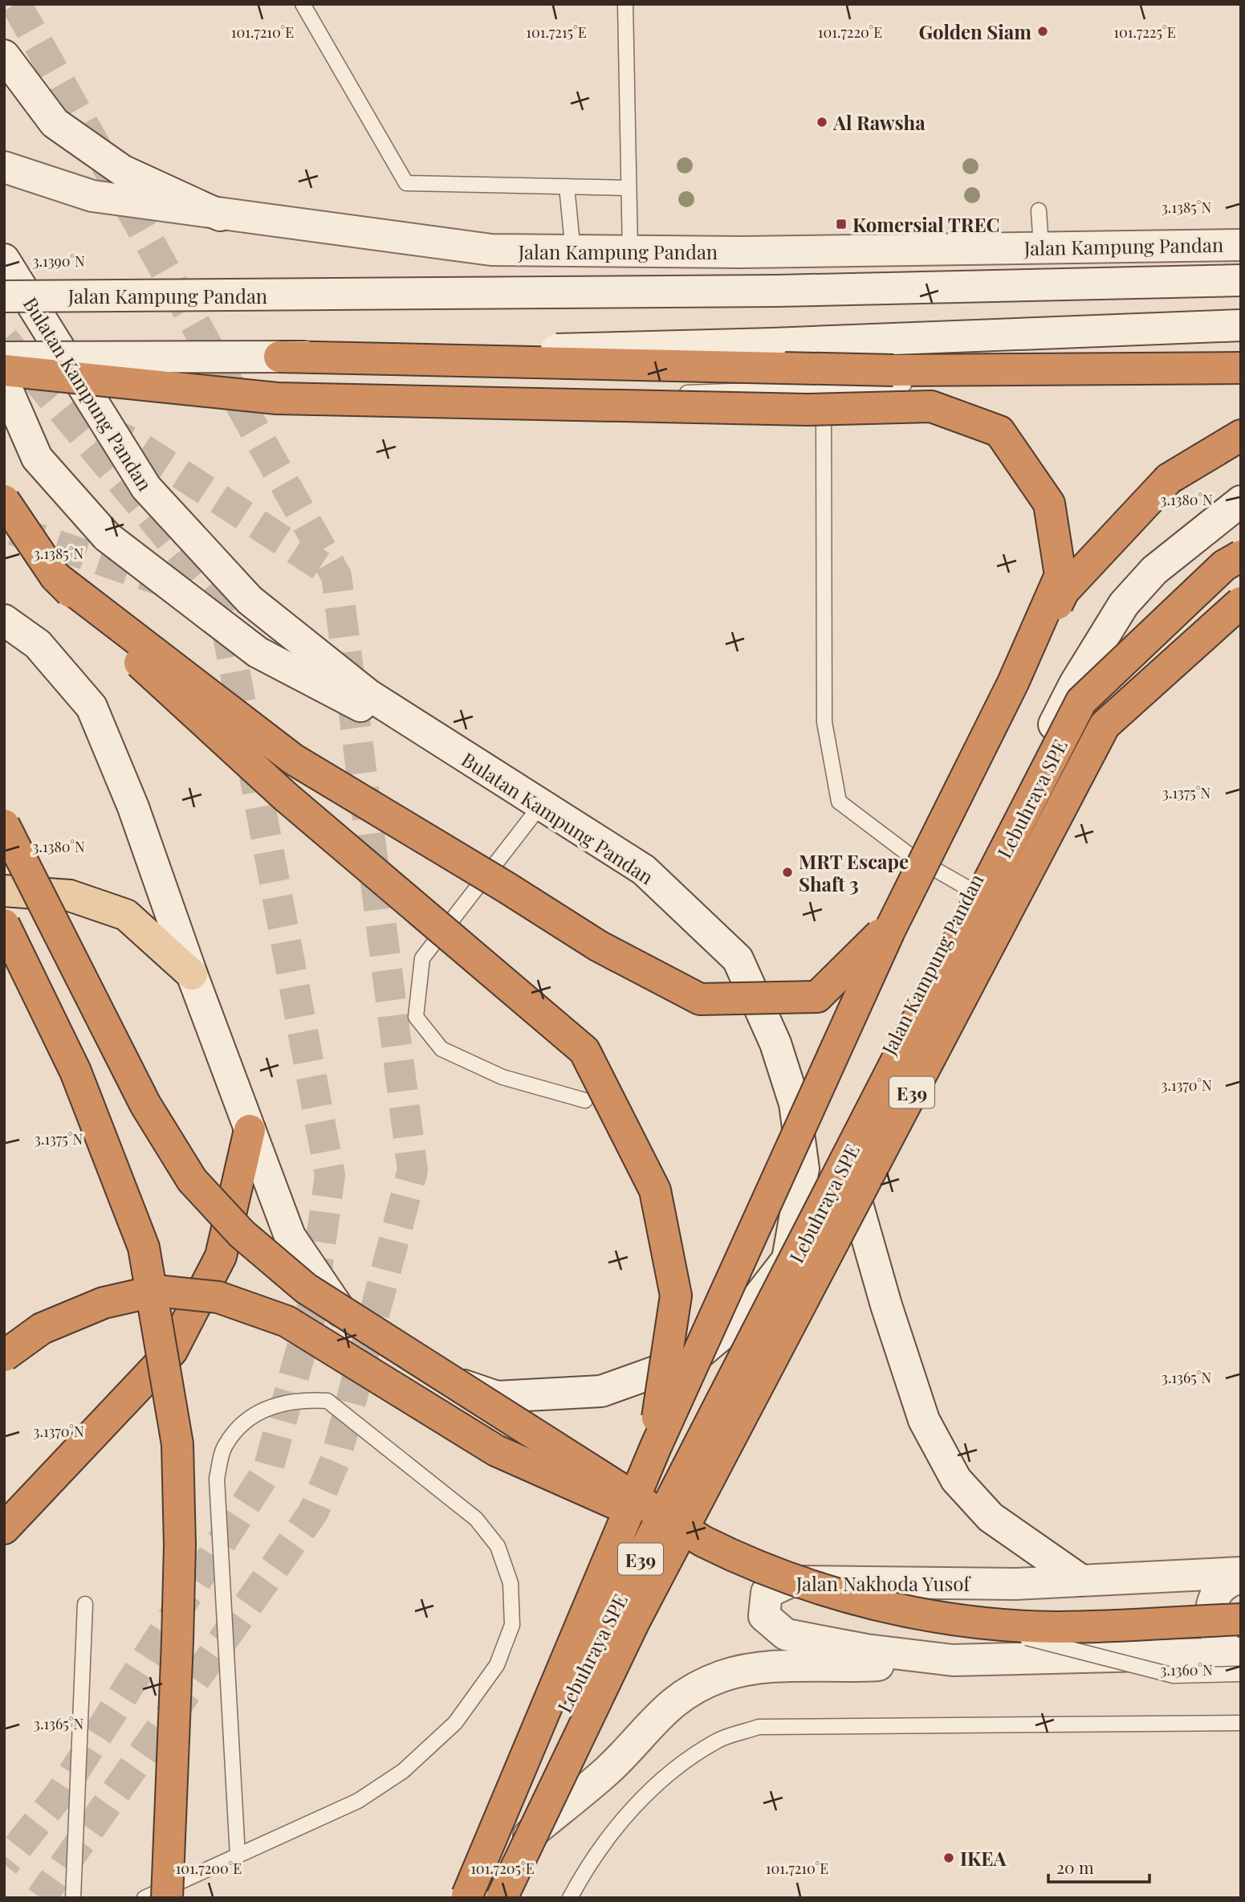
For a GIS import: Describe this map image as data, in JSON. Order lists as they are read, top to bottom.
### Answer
{
  "streets": {
    "highway": ["Lebuhraya SPE", "E39"],
    "main road": ["Jalan Kampung Pandan", "Bulatan Kampung Pandan", "Jalan Nakhoda Yusof"]
  },
  "crossings": [
    ["Jalan Kampung Pandan", "Bulatan Kampung Pandan"]
  ],
  "places": {
    "other": [
      "Golden Siam",
      "Al Rawsha",
      "MRT Escape Shaft 3",
      "IKEA"
    ],
    "transit": ["Komersial TREC"]
  },
  "scale_bar": "20 m",
  "coordinates": [
    "101.7210°E",
    "101.7215°E",
    "101.7220°E",
    "101.7225°E",
    "3.1385°N",
    "3.1390°N",
    "3.1380°N",
    "3.1375°N",
    "3.1370°N",
    "3.1365°N",
    "3.1360°N",
    "101.7200°E",
    "101.7205°E"
  ]
}
